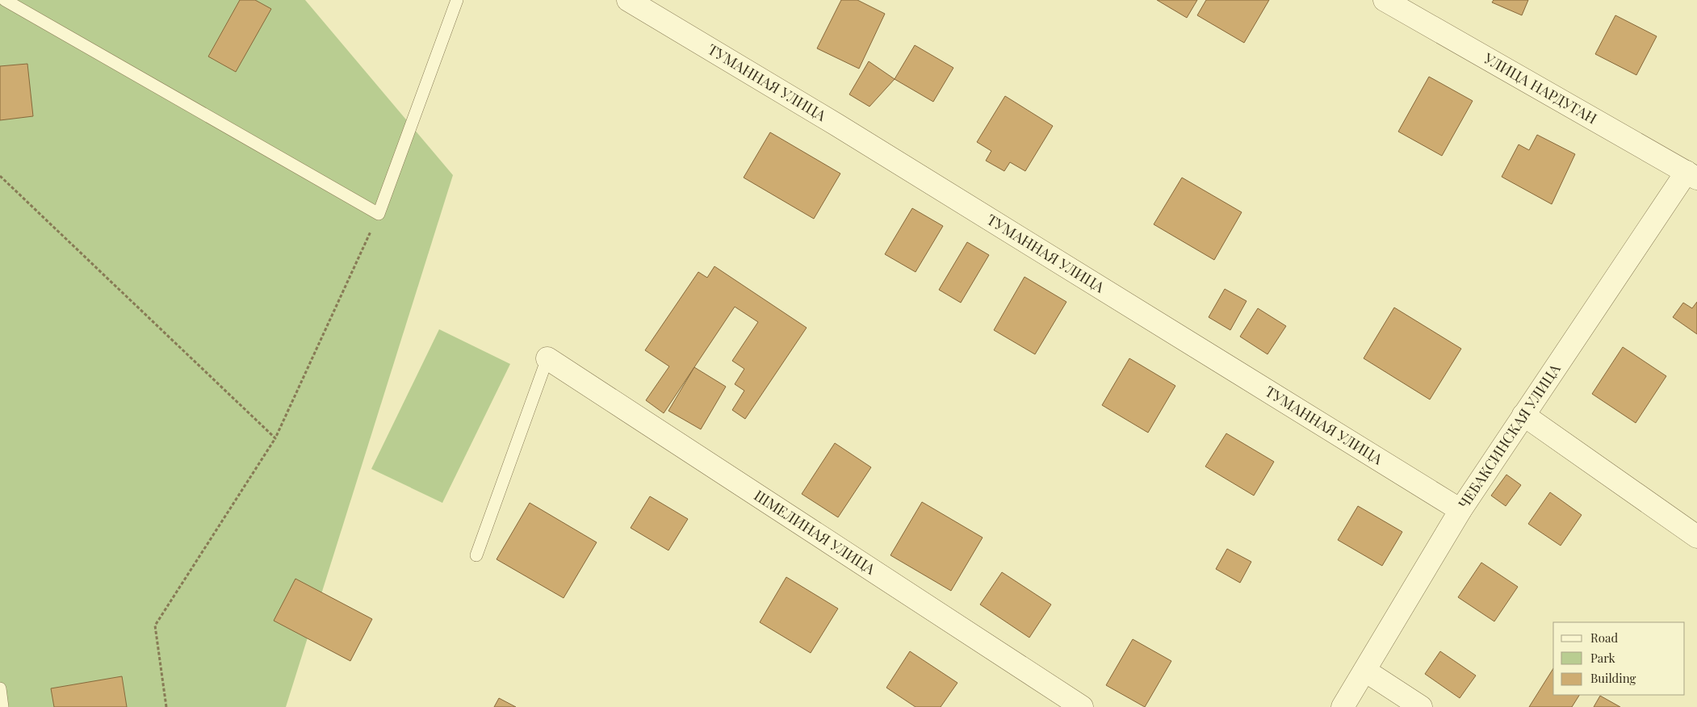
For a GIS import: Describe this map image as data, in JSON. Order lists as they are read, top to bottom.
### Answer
{
  "streets": {
    "street": [
      "ТУМАННАЯ УЛИЦА",
      "УЛИЦА НАРДУГАН",
      "ЧЕБАКСИНСКАЯ УЛИЦА",
      "ШМЕЛИНАЯ УЛИЦА"
    ]
  },
  "crossings": [
    ["ТУМАННАЯ УЛИЦА", "ЧЕБАКСИНСКАЯ УЛИЦА"],
    ["УЛИЦА НАРДУГАН", "ЧЕБАКСИНСКАЯ УЛИЦА"]
  ],
  "legend": ["Road", "Park", "Building"]
}
